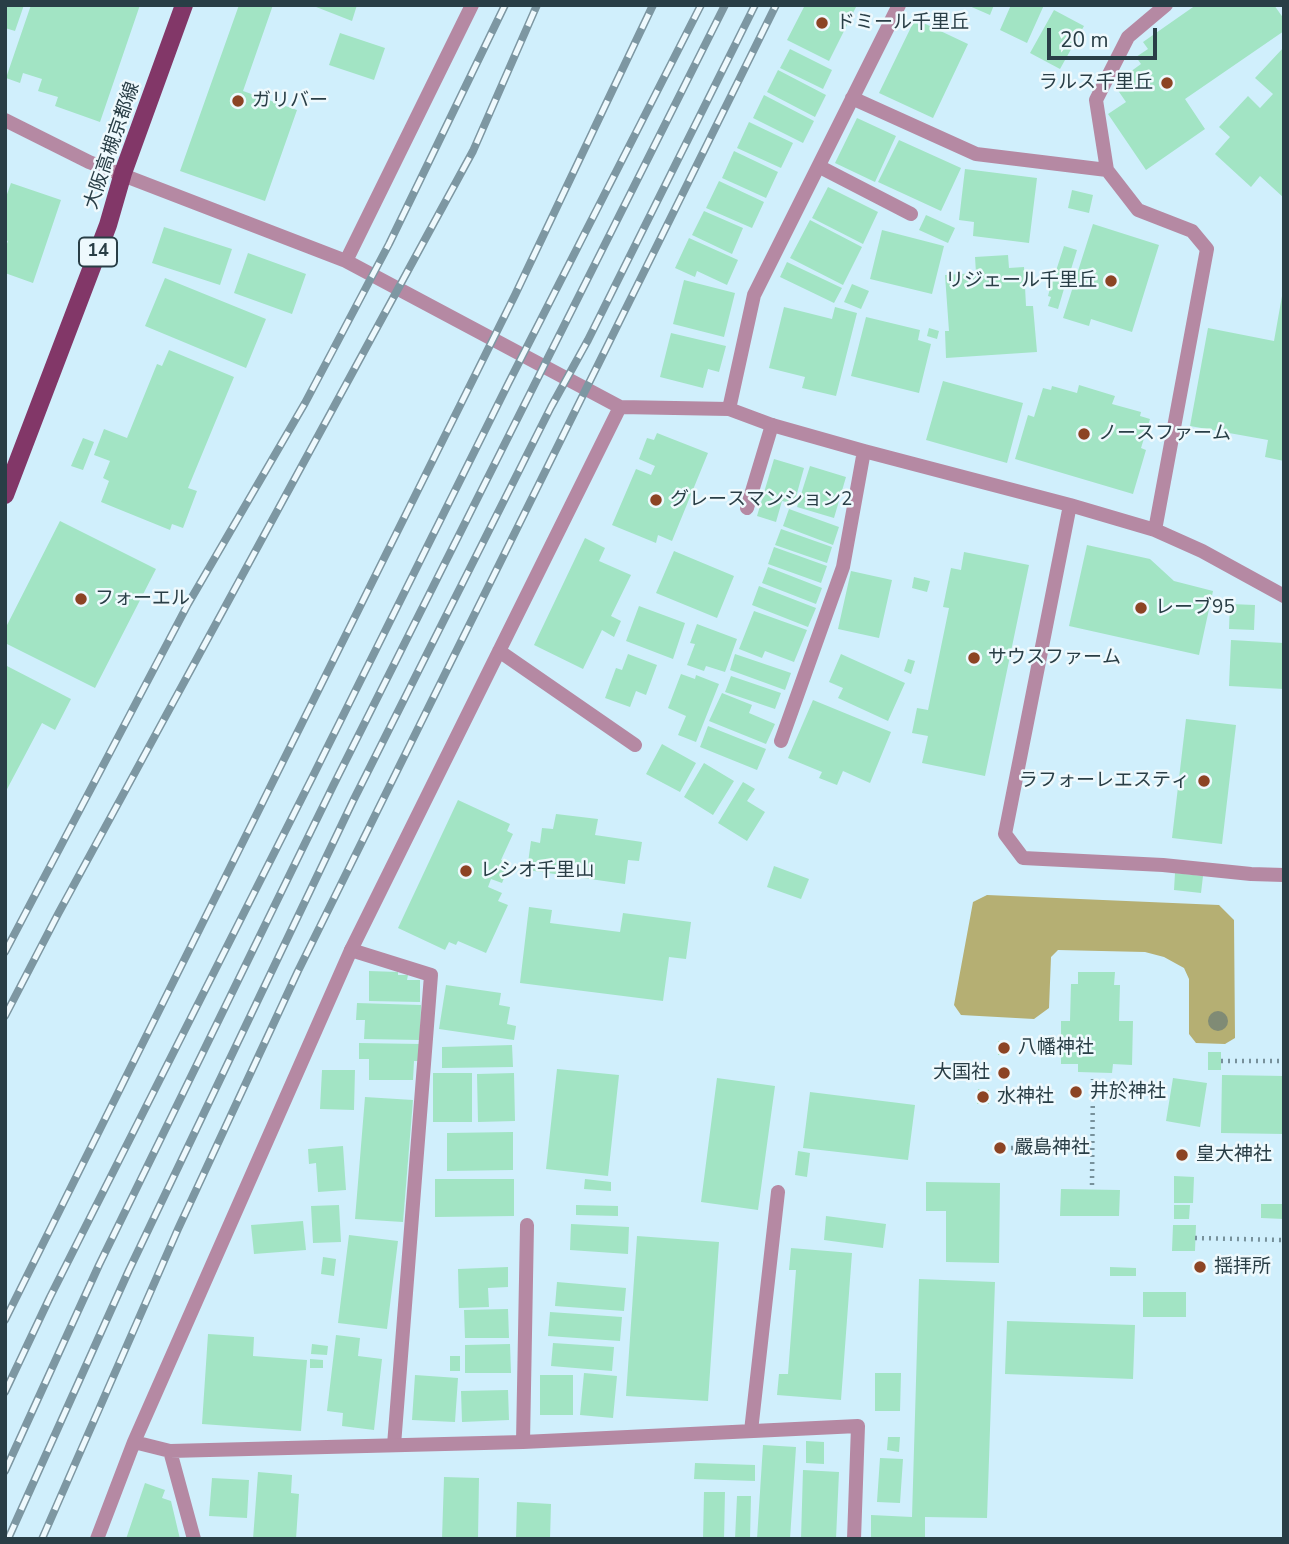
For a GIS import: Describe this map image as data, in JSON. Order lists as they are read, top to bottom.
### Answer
{
  "streets": {
    "main road": ["大阪高槻京都線", "14"]
  },
  "places": [
    "ドミール千里丘",
    "ラルス千里丘",
    "ガリバー",
    "リジェール千里丘",
    "ノースファーム",
    "グレースマンション2",
    "フォーエル",
    "レーブ95",
    "サウスファーム",
    "ラフォーレエスティ",
    "レシオ千里山",
    "八幡神社",
    "大国社",
    "井於神社",
    "水神社",
    "嚴島神社",
    "皇大神社",
    "揺拝所"
  ],
  "scale_bar": "20 m"
}
